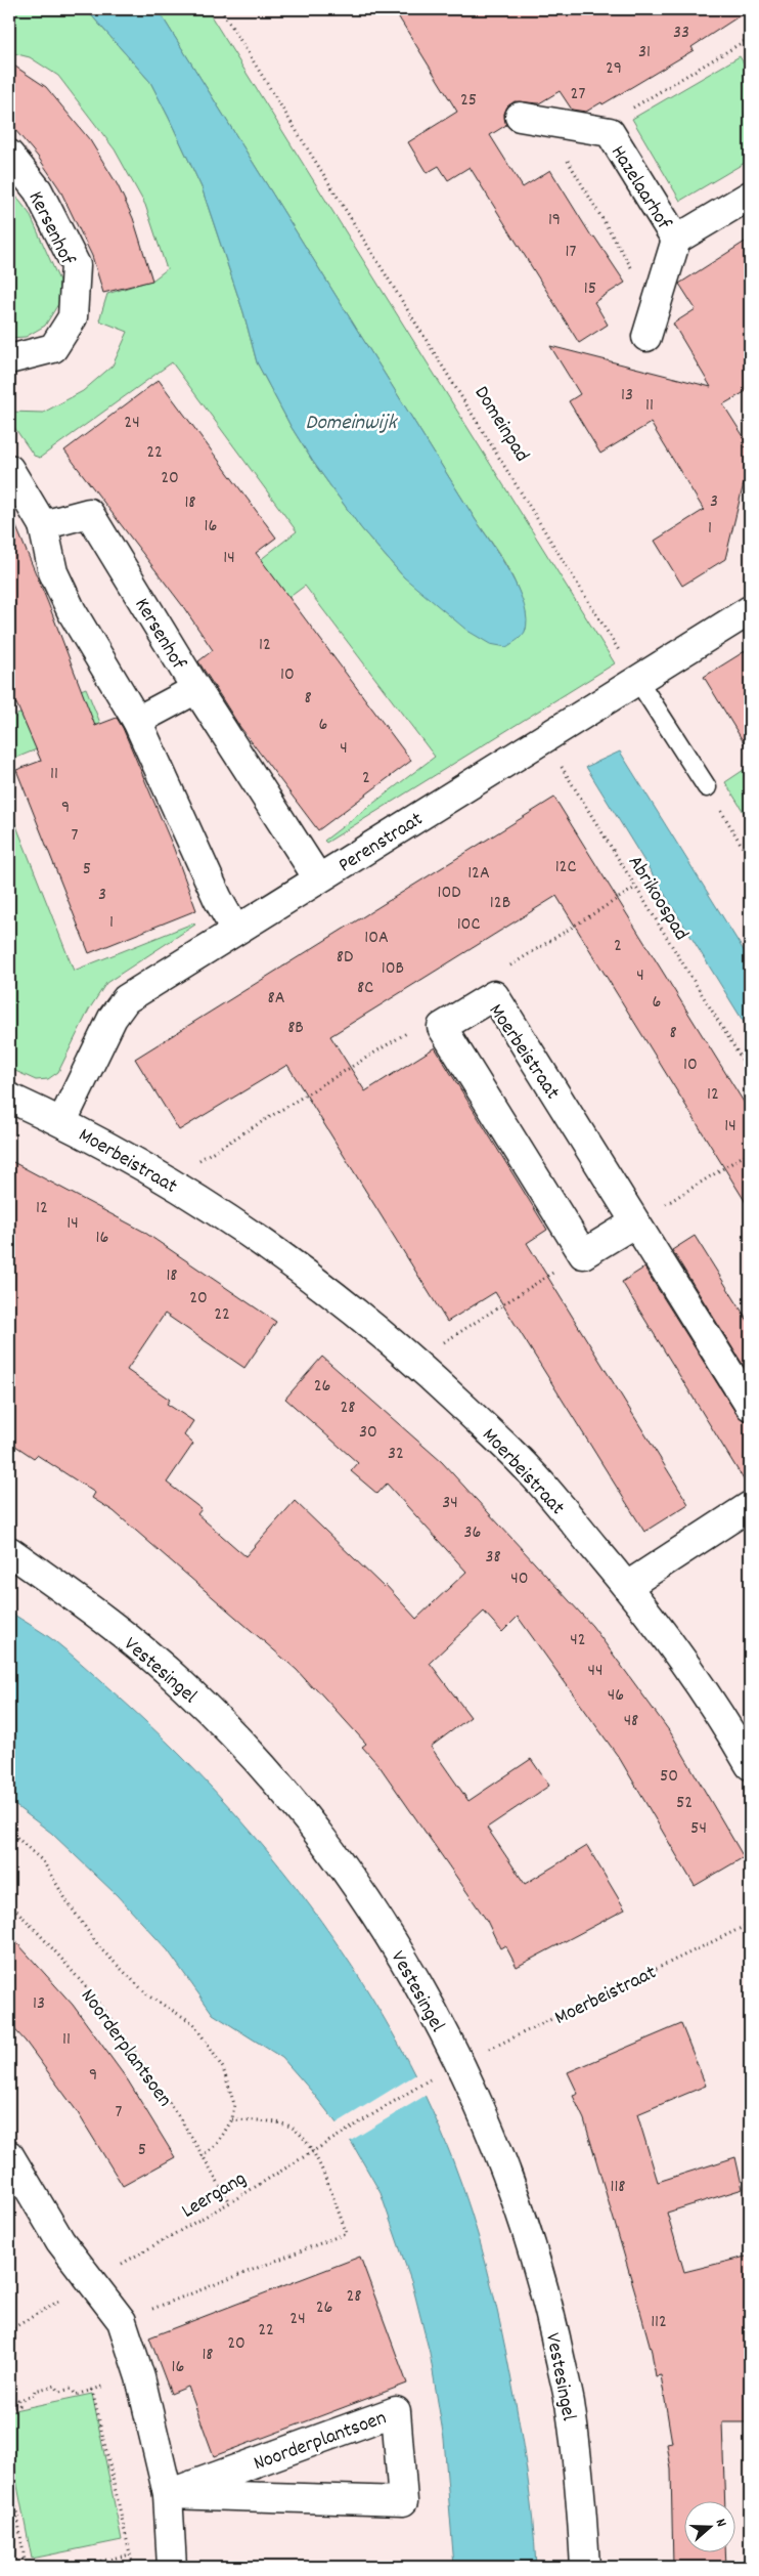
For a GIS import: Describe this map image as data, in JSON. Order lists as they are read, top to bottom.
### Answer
{
  "streets": {
    "street": [
      "Hazelaarhof",
      "Kersenhof",
      "Perenstraat",
      "Moerbeistraat",
      "Vestesingel",
      "Noorderplantsoen"
    ],
    "path": ["Domeinpad", "Abrikoospad", "Leergang"]
  },
  "crossings": [
    ["Kersenhof", "Perenstraat"],
    ["Domeinpad", "Perenstraat"],
    ["Perenstraat", "Abrikoospad"],
    ["Perenstraat", "Moerbeistraat"],
    ["Moerbeistraat", "Vestesingel"],
    ["Noorderplantsoen", "Leergang"]
  ],
  "water": ["Domeinwijk"],
  "house_numbers": [
    "33",
    "31",
    "29",
    "27",
    "25",
    "19",
    "17",
    "15",
    "13",
    "11",
    "24",
    "22",
    "20",
    "3",
    "18",
    "16",
    "1",
    "14",
    "12",
    "10",
    "8",
    "6",
    "4",
    "11",
    "2",
    "9",
    "7",
    "12C",
    "5",
    "12A",
    "10D",
    "3",
    "12B",
    "1",
    "10C",
    "10A",
    "2",
    "8D",
    "10B",
    "4",
    "8C",
    "8A",
    "6",
    "8B",
    "8",
    "10",
    "12",
    "14",
    "12",
    "14",
    "16",
    "18",
    "20",
    "22",
    "26",
    "28",
    "30",
    "32",
    "34",
    "36",
    "38",
    "40",
    "42",
    "44",
    "46",
    "48",
    "50",
    "52",
    "54",
    "13",
    "11",
    "9",
    "7",
    "5",
    "118",
    "28",
    "26",
    "24",
    "112",
    "22",
    "20",
    "18",
    "16"
  ],
  "north": "right"
}
